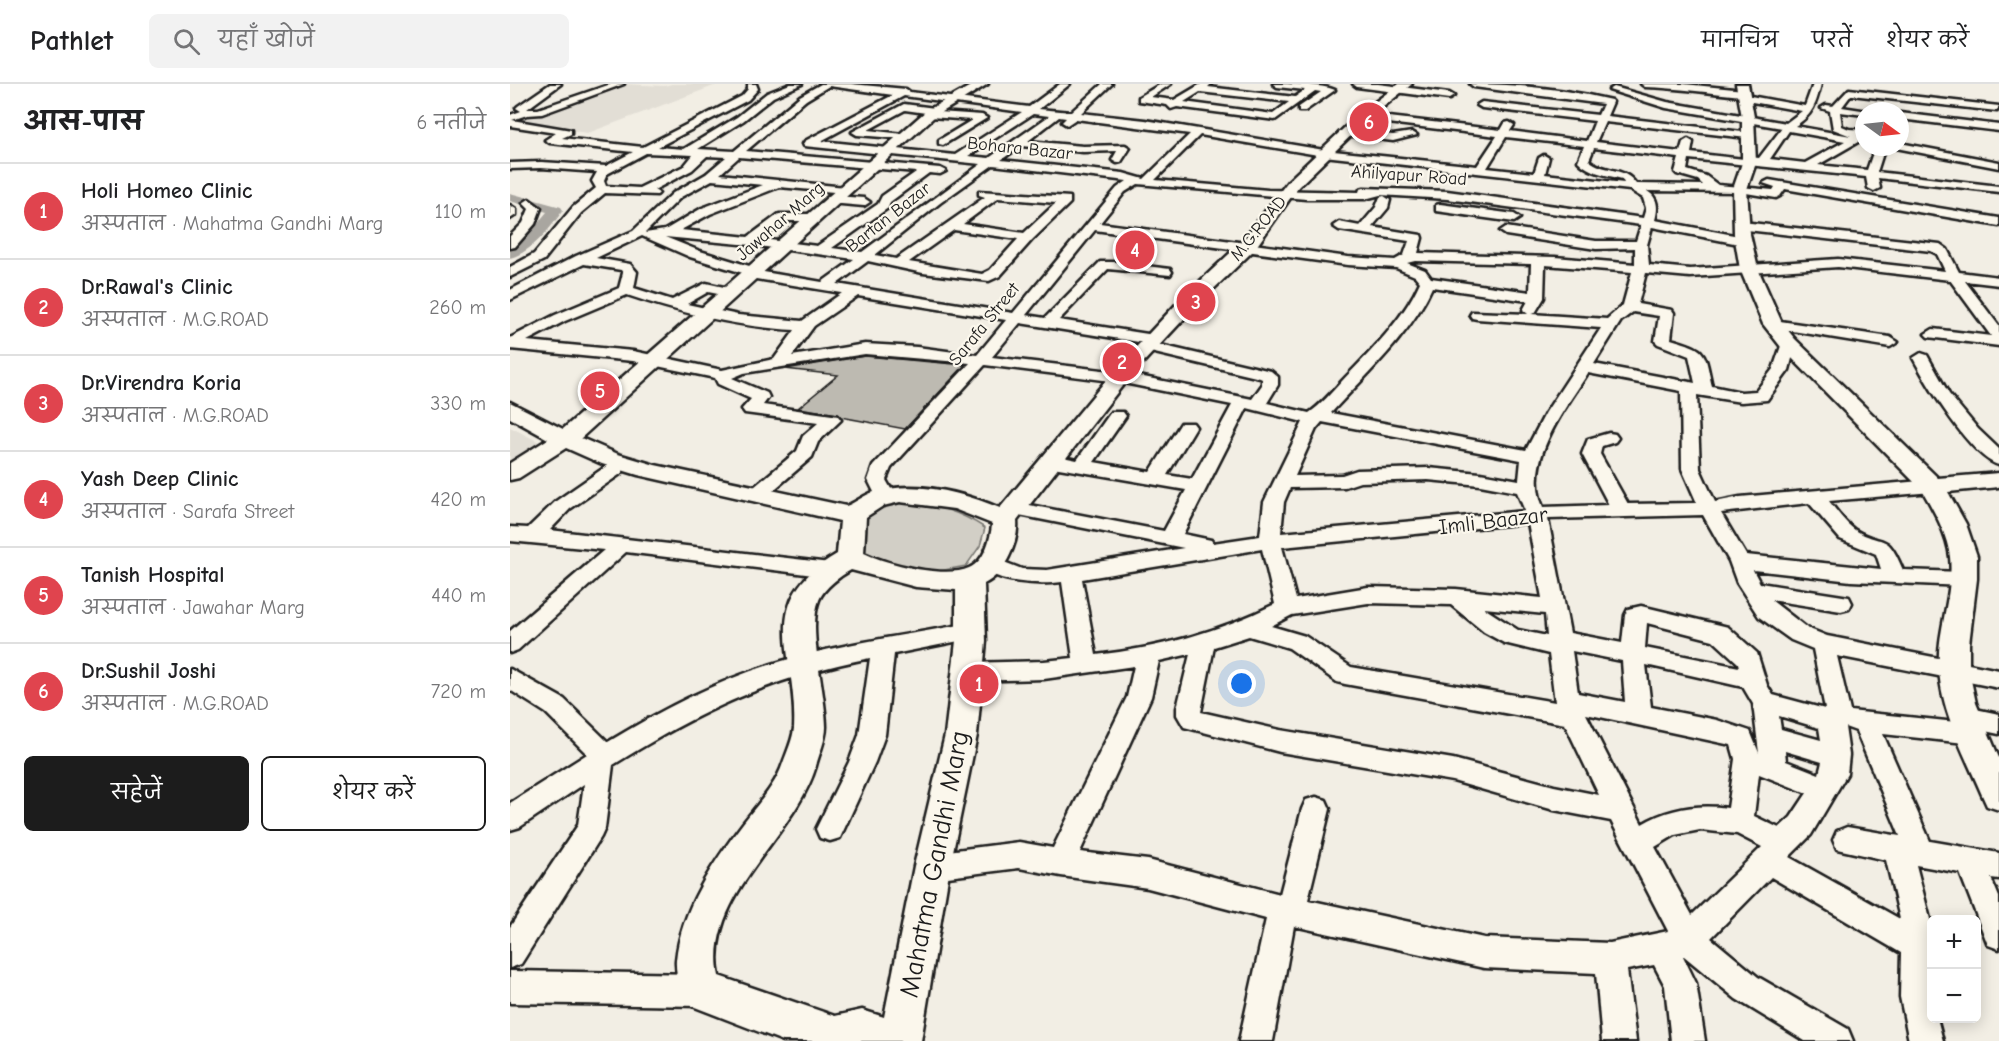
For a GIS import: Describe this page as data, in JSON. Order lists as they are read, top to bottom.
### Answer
{
  "streets": {
    "main road": [
      "Jawahar Marg",
      "M.G.ROAD",
      "Imli Baazar",
      "Mahatma Gandhi Marg"
    ],
    "street": [
      "Bohara Bazar",
      "Ahilyapur Road",
      "Bartan Bazar",
      "Sarafa Street"
    ]
  },
  "crossings": [
    ["Bohara Bazar", "Ahilyapur Road"],
    ["Bohara Bazar", "Bartan Bazar"],
    ["Bohara Bazar", "Jawahar Marg"],
    ["Bohara Bazar", "M.G.ROAD"],
    ["Bohara Bazar", "Sarafa Street"],
    ["Imli Baazar", "Mahatma Gandhi Marg"]
  ],
  "north": "right",
  "page": {
    "header": "Pathlet",
    "search": "यहाँ खोजें",
    "nav": ["मानचित्र", "परतें", "शेयर करें"],
    "heading": ["आस-पास", "6 नतीजे"],
    "pins": [
      "6",
      "4",
      "3",
      "2",
      "5",
      "1"
    ],
    "list": [
      {
        "mark": "1",
        "name": "Holi Homeo Clinic",
        "note": "अस्पताल · Mahatma Gandhi Marg",
        "value": "110 m"
      },
      {
        "mark": "2",
        "name": "Dr.Rawal's Clinic",
        "note": "अस्पताल · M.G.ROAD",
        "value": "260 m"
      },
      {
        "mark": "3",
        "name": "Dr.Virendra Koria",
        "note": "अस्पताल · M.G.ROAD",
        "value": "330 m"
      },
      {
        "mark": "4",
        "name": "Yash Deep Clinic",
        "note": "अस्पताल · Sarafa Street",
        "value": "420 m"
      },
      {
        "mark": "5",
        "name": "Tanish Hospital",
        "note": "अस्पताल · Jawahar Marg",
        "value": "440 m"
      },
      {
        "mark": "6",
        "name": "Dr.Sushil Joshi",
        "note": "अस्पताल · M.G.ROAD",
        "value": "720 m"
      }
    ],
    "buttons": ["सहेजें", "शेयर करें"],
    "map_buttons": ["+", "−"]
  }
}
